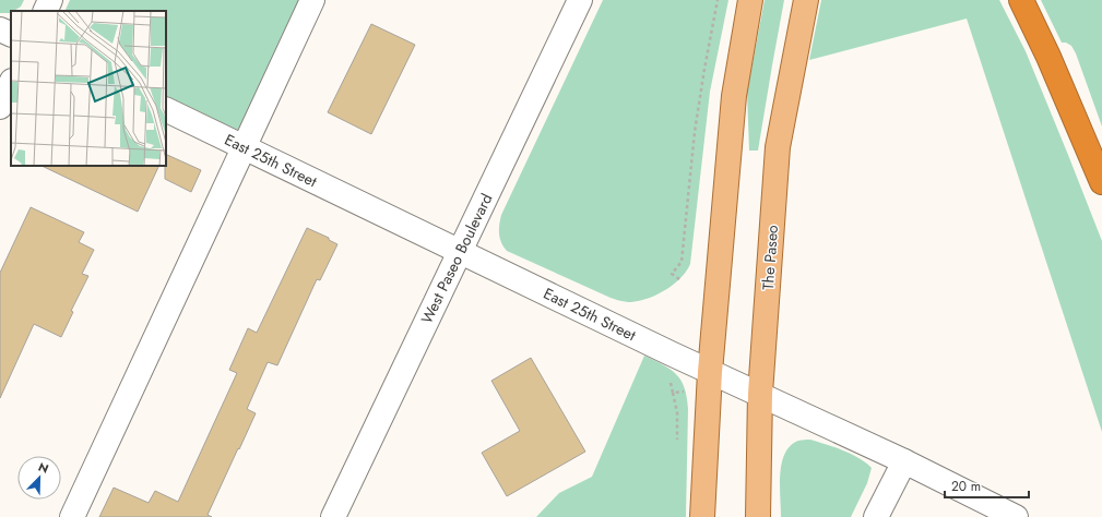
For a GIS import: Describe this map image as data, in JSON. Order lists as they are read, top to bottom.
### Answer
{
  "streets": {
    "main road": ["The Paseo"],
    "street": ["East 25th Street", "West Paseo Boulevard"]
  },
  "crossings": [
    ["East 25th Street", "The Paseo"],
    ["East 25th Street", "West Paseo Boulevard"]
  ],
  "scale_bar": "20 m",
  "north": "top right"
}
